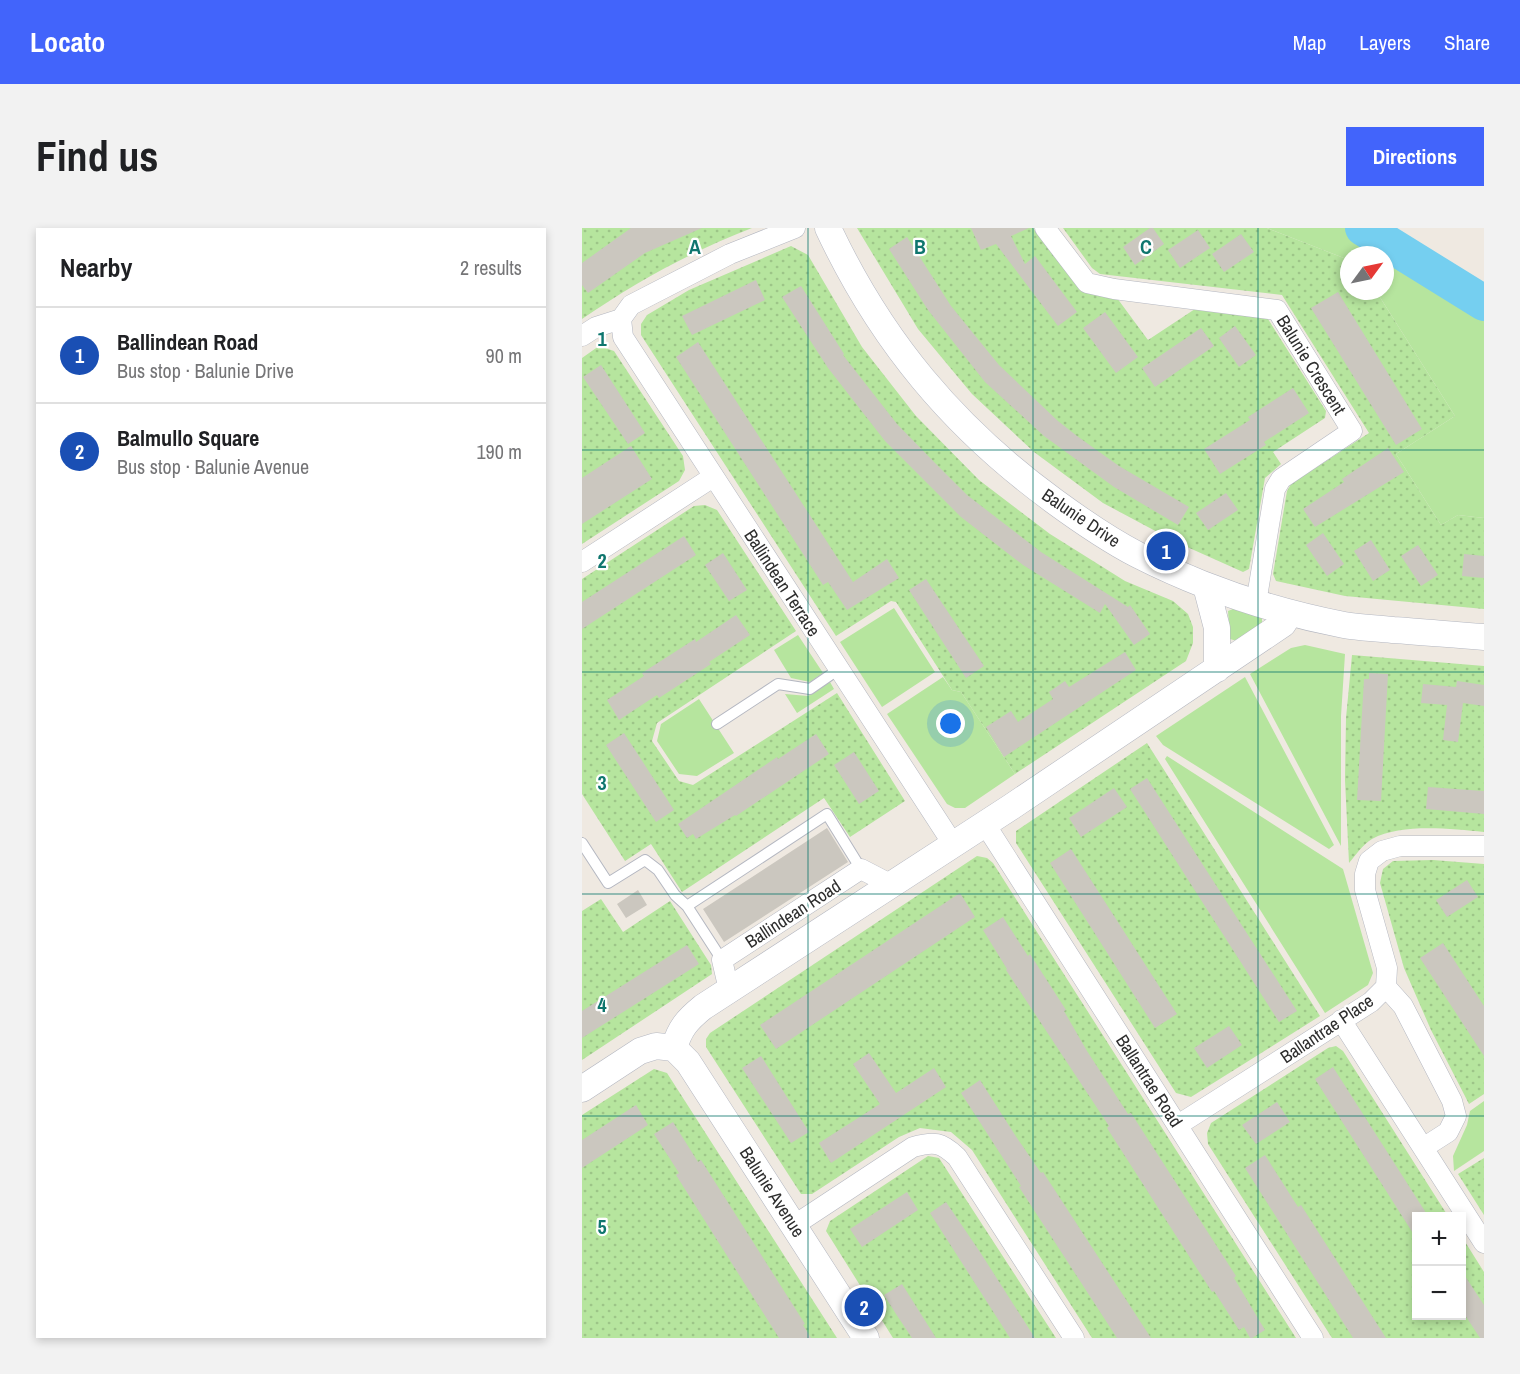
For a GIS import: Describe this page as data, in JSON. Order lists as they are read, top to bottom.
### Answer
{
  "streets": {
    "street": [
      "Balunie Crescent",
      "Balunie Drive",
      "Ballindean Terrace",
      "Ballindean Road",
      "Ballantrae Place",
      "Ballantrae Road",
      "Balunie Avenue"
    ]
  },
  "crossings": [
    ["Balunie Crescent", "Balunie Drive"],
    ["Balunie Drive", "Ballindean Road"],
    ["Ballindean Terrace", "Ballindean Road"],
    ["Ballindean Road", "Ballantrae Road"],
    ["Ballindean Road", "Balunie Avenue"],
    ["Ballantrae Place", "Ballantrae Road"]
  ],
  "north": "top right",
  "page": {
    "header": "Locato",
    "nav": ["Map", "Layers", "Share"],
    "buttons": "Directions",
    "title": "Find us",
    "heading": ["Nearby", "2 results"],
    "list": [
      {
        "mark": "1",
        "name": "Ballindean Road",
        "note": "Bus stop · Balunie Drive",
        "value": "90 m"
      },
      {
        "mark": "2",
        "name": "Balmullo Square",
        "note": "Bus stop · Balunie Avenue",
        "value": "190 m"
      }
    ],
    "pins": ["1", "2"],
    "map_buttons": ["+", "−"]
  },
  "grid": {
    "columns": ["A", "B", "C"],
    "rows": [
      "1",
      "2",
      "3",
      "4",
      "5"
    ]
  }
}
